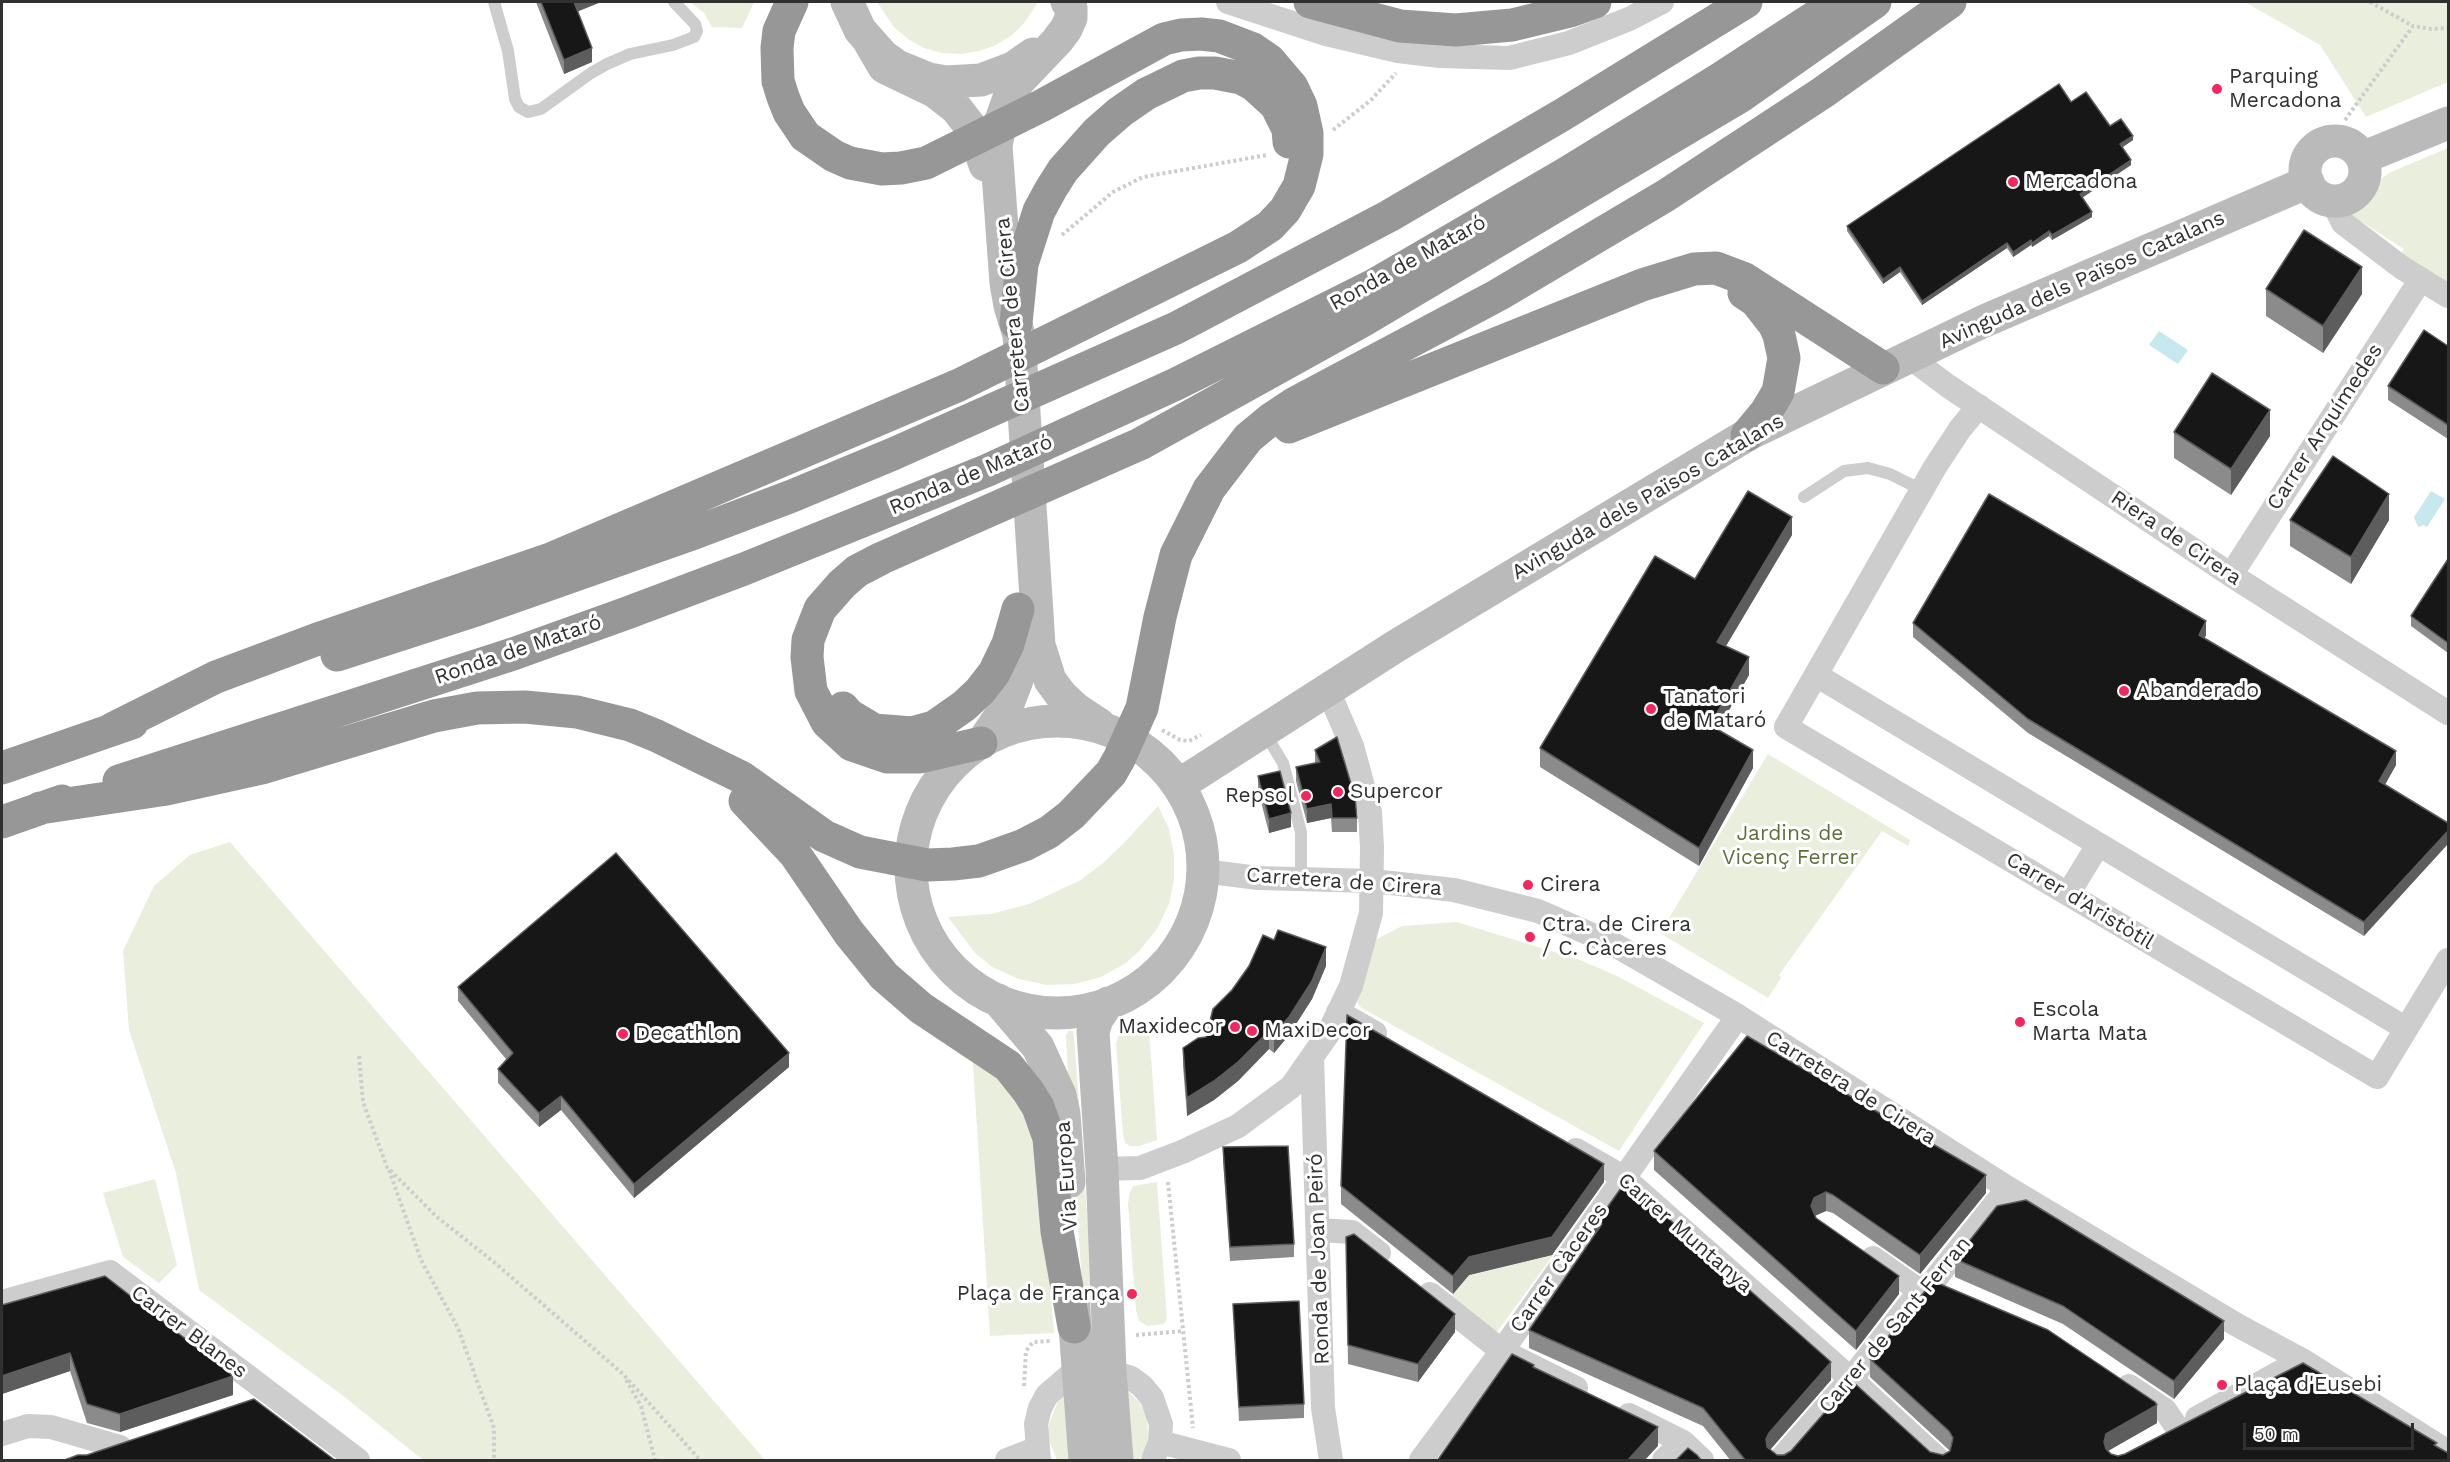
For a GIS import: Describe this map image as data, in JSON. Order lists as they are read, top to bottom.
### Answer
{
  "streets": {
    "highway": ["Ronda de Mataró"],
    "street": [
      "Avinguda dels Països Catalans",
      "Carretera de Cirera",
      "Carrer Arquímedes",
      "Riera de Cirera",
      "Carrer d'Aristòtil",
      "Via Europa",
      "Carrer Muntanya",
      "Ronda de Joan Peiró",
      "Carrer Càceres",
      "Carrer de Sant Ferran",
      "Carrer Blanes"
    ]
  },
  "crossings": [
    ["Avinguda dels Països Catalans", "Riera de Cirera"],
    ["Carretera de Cirera", "Carrer Càceres"],
    ["Carretera de Cirera", "Carrer de Sant Ferran"],
    ["Carrer Arquímedes", "Riera de Cirera"],
    ["Riera de Cirera", "Carrer d'Aristòtil"],
    ["Carrer Muntanya", "Carrer Càceres"],
    ["Carrer Muntanya", "Carrer de Sant Ferran"]
  ],
  "parks": ["Jardins de Vicenç Ferrer"],
  "places": [
    "Parquing Mercadona",
    "Mercadona",
    "Abanderado",
    "Tanatori de Mataró",
    "Supercor",
    "Repsol",
    "Cirera",
    "Ctra. de Cirera / C. Càceres",
    "Escola Marta Mata",
    "Maxidecor",
    "MaxiDecor",
    "Decathlon",
    "Plaça de França",
    "Plaça d'Eusebi"
  ],
  "scale_bar": "50 m"
}
